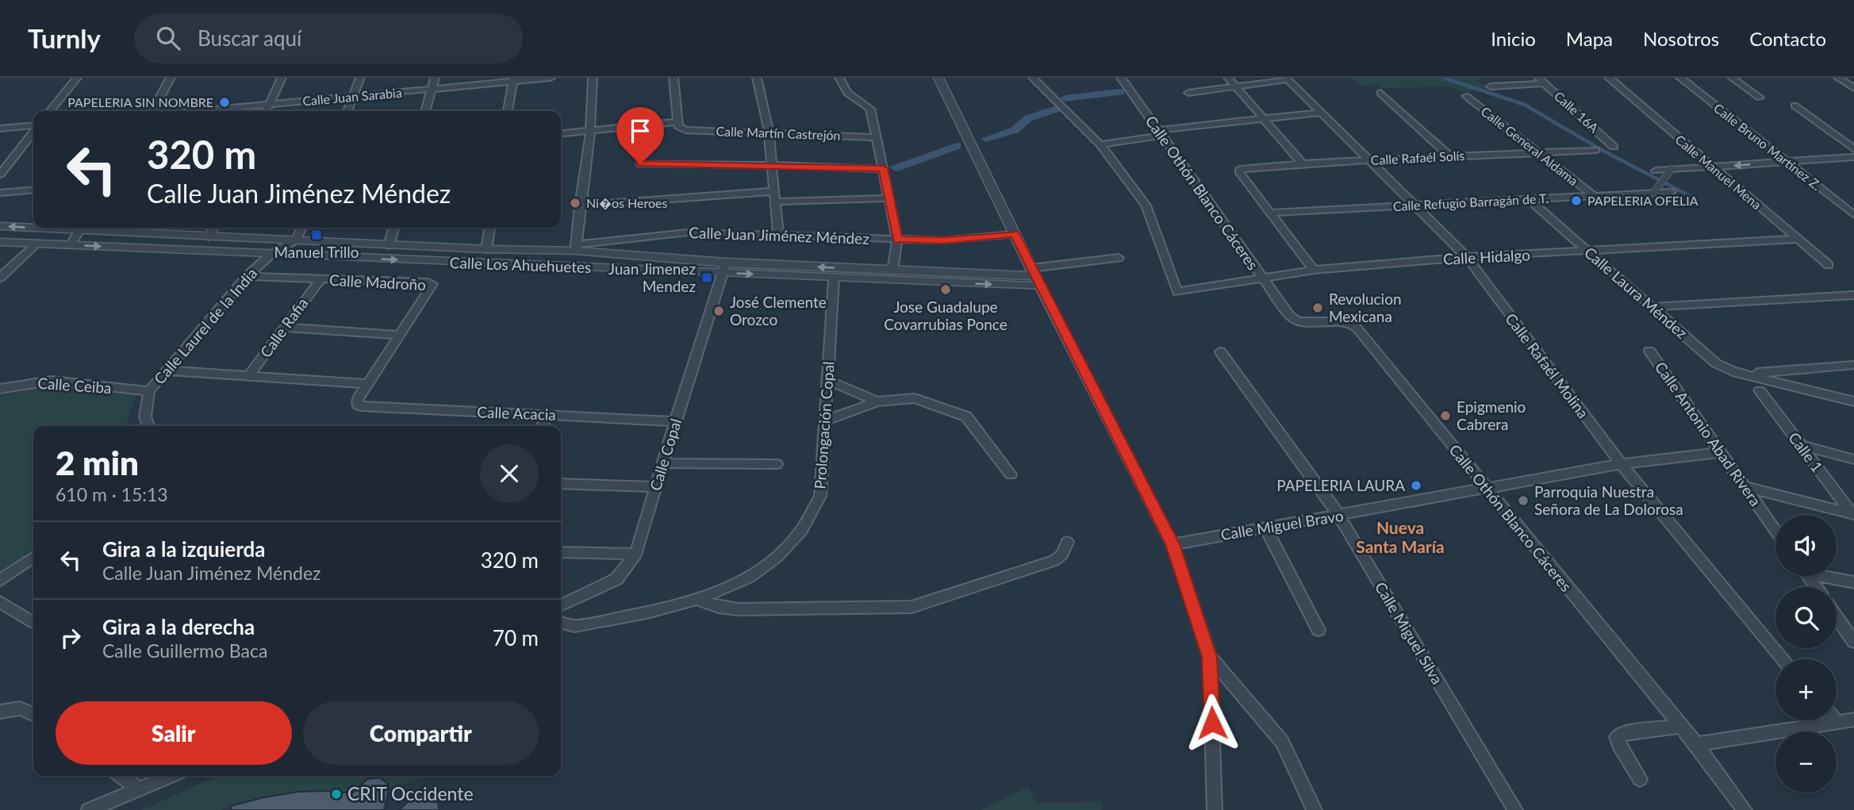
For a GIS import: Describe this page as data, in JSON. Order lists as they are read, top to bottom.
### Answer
{
  "streets": {
    "street": [
      "Calle Juan Sarabia",
      "Calle 16A",
      "Calle Martín Castrejón",
      "Calle General Aldama",
      "Calle Bruno Martínez Z.",
      "Calle Rafaél Solís",
      "Calle Manuel Mena",
      "Calle Othón Blanco Cáceres",
      "Calle Refugio Barragán de T.",
      "Calle Juan Jiménez Méndez",
      "Calle Hidalgo",
      "Calle Los Ahuehuetes",
      "Calle Madroño",
      "Calle Laura Méndez",
      "Calle Laurel de la India",
      "Calle Rafia",
      "Calle Rafaél Molina",
      "Calle Ceiba",
      "Calle Acacia",
      "Prolongación Copal",
      "Calle Antonio Abad Rivera",
      "Calle 1",
      "Calle Copal",
      "Calle Miguel Bravo",
      "Calle Miguel Silva"
    ]
  },
  "crossings": [
    ["Calle General Aldama", "Calle Rafaél Solís"],
    ["Calle General Aldama", "Calle Refugio Barragán de T."],
    ["Calle Rafaél Solís", "Calle Refugio Barragán de T."],
    ["Calle Rafaél Solís", "Calle Rafaél Molina"],
    ["Calle Manuel Mena", "Calle Hidalgo"],
    ["Calle Othón Blanco Cáceres", "Calle Hidalgo"],
    ["Calle Othón Blanco Cáceres", "Calle Miguel Bravo"],
    ["Calle Refugio Barragán de T.", "Calle Laura Méndez"],
    ["Calle Refugio Barragán de T.", "Calle Rafaél Molina"],
    ["Calle Juan Jiménez Méndez", "Calle Los Ahuehuetes"],
    ["Calle Hidalgo", "Calle Laura Méndez"],
    ["Calle Hidalgo", "Calle Rafaél Molina"],
    ["Calle Los Ahuehuetes", "Calle Laurel de la India"],
    ["Calle Los Ahuehuetes", "Prolongación Copal"],
    ["Calle Los Ahuehuetes", "Calle Copal"],
    ["Calle Madroño", "Calle Laurel de la India"],
    ["Calle Madroño", "Calle Rafia"],
    ["Calle Madroño", "Calle Acacia"],
    ["Calle Laurel de la India", "Calle Ceiba"],
    ["Calle Rafaél Molina", "Calle Miguel Bravo"],
    ["Calle Acacia", "Calle Copal"],
    ["Calle Antonio Abad Rivera", "Calle Miguel Bravo"],
    ["Calle Miguel Bravo", "Calle Miguel Silva"]
  ],
  "districts": ["Nueva Santa María"],
  "places": {
    "other": [
      "PAPELERIA SIN NOMBRE",
      "PAPELERIA OFELIA",
      "Ni�os Heroes",
      "Jose Guadalupe Covarrubias Ponce",
      "Revolucion Mexicana",
      "José Clemente Orozco",
      "Epigmenio Cabrera",
      "PAPELERIA LAURA",
      "Parroquia Nuestra Señora de La Dolorosa",
      "CRIT Occidente"
    ],
    "transit": ["Manuel Trillo", "Juan Jimenez Mendez"]
  },
  "page": {
    "header": "Turnly",
    "search": "Buscar aquí",
    "nav": [
      "Inicio",
      "Mapa",
      "Nosotros",
      "Contacto"
    ],
    "turn": ["320 m", "Calle Juan Jiménez Méndez"],
    "heading": ["2 min", "610 m · 15:13"],
    "map_buttons": ["+", "−"],
    "list": [
      {
        "name": "Gira a la izquierda",
        "note": "Calle Juan Jiménez Méndez",
        "value": "320 m"
      },
      {
        "name": "Gira a la derecha",
        "note": "Calle Guillermo Baca",
        "value": "70 m"
      }
    ],
    "buttons": ["Salir", "Compartir"]
  }
}
